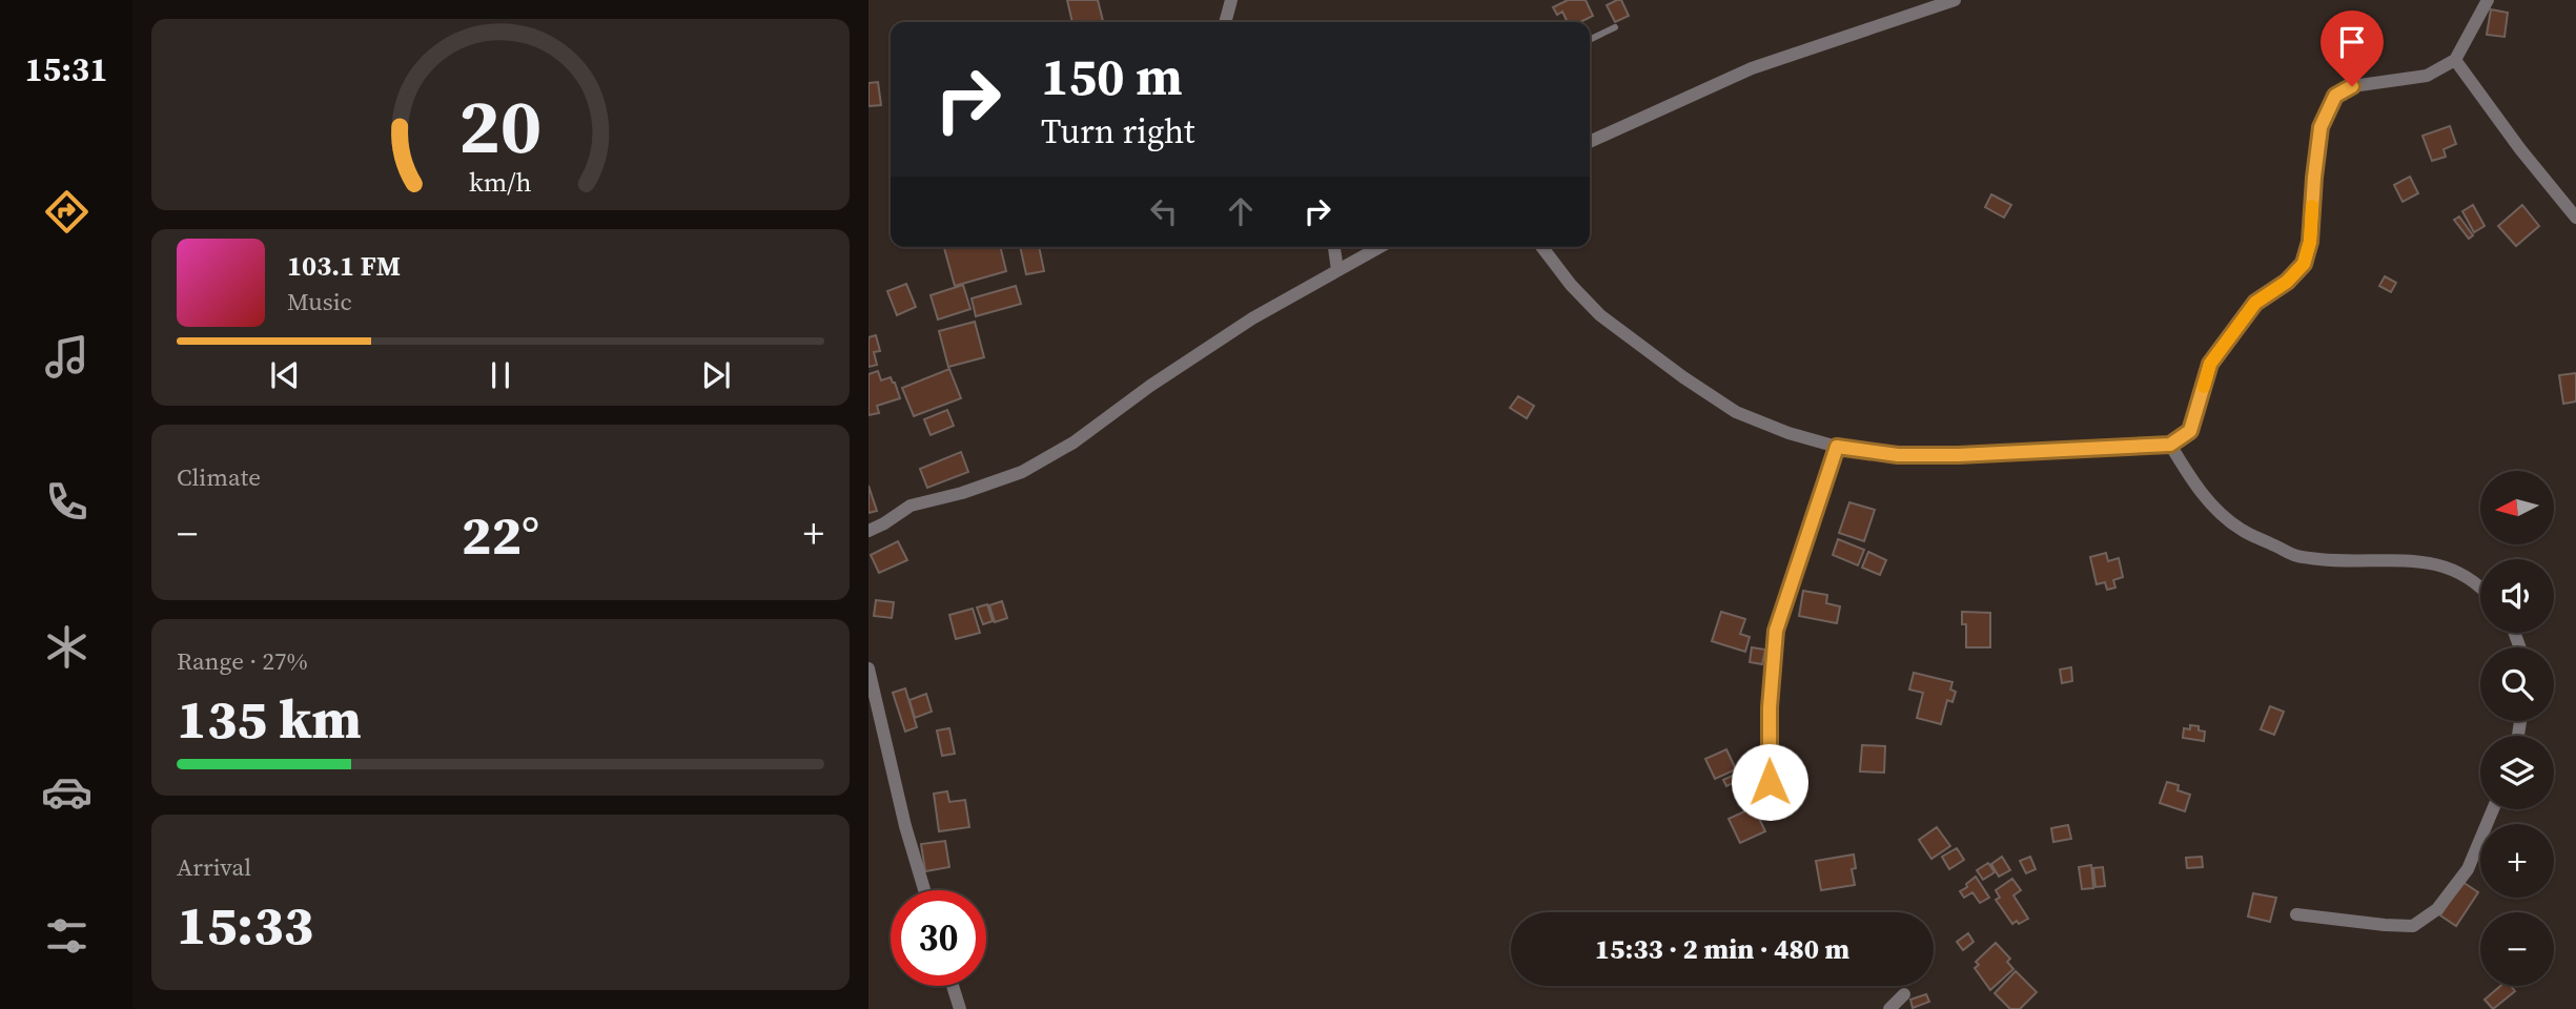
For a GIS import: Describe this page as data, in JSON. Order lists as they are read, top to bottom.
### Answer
{
  "north": "left",
  "page": {
    "tabs": "15:31",
    "turn": ["150 m", "Turn right"],
    "song": ["103.1 FM", "Music"],
    "tile": [
      "Climate",
      ["Range · 27%", "135 km"],
      ["Arrival", "15:33"]
    ],
    "map_buttons": ["+", "−"],
    "heat": ["−", "22°", "+"],
    "limit": "30",
    "trip": "15:33 · 2 min · 480 m",
    "gauge": ["20", "km/h"]
  }
}
